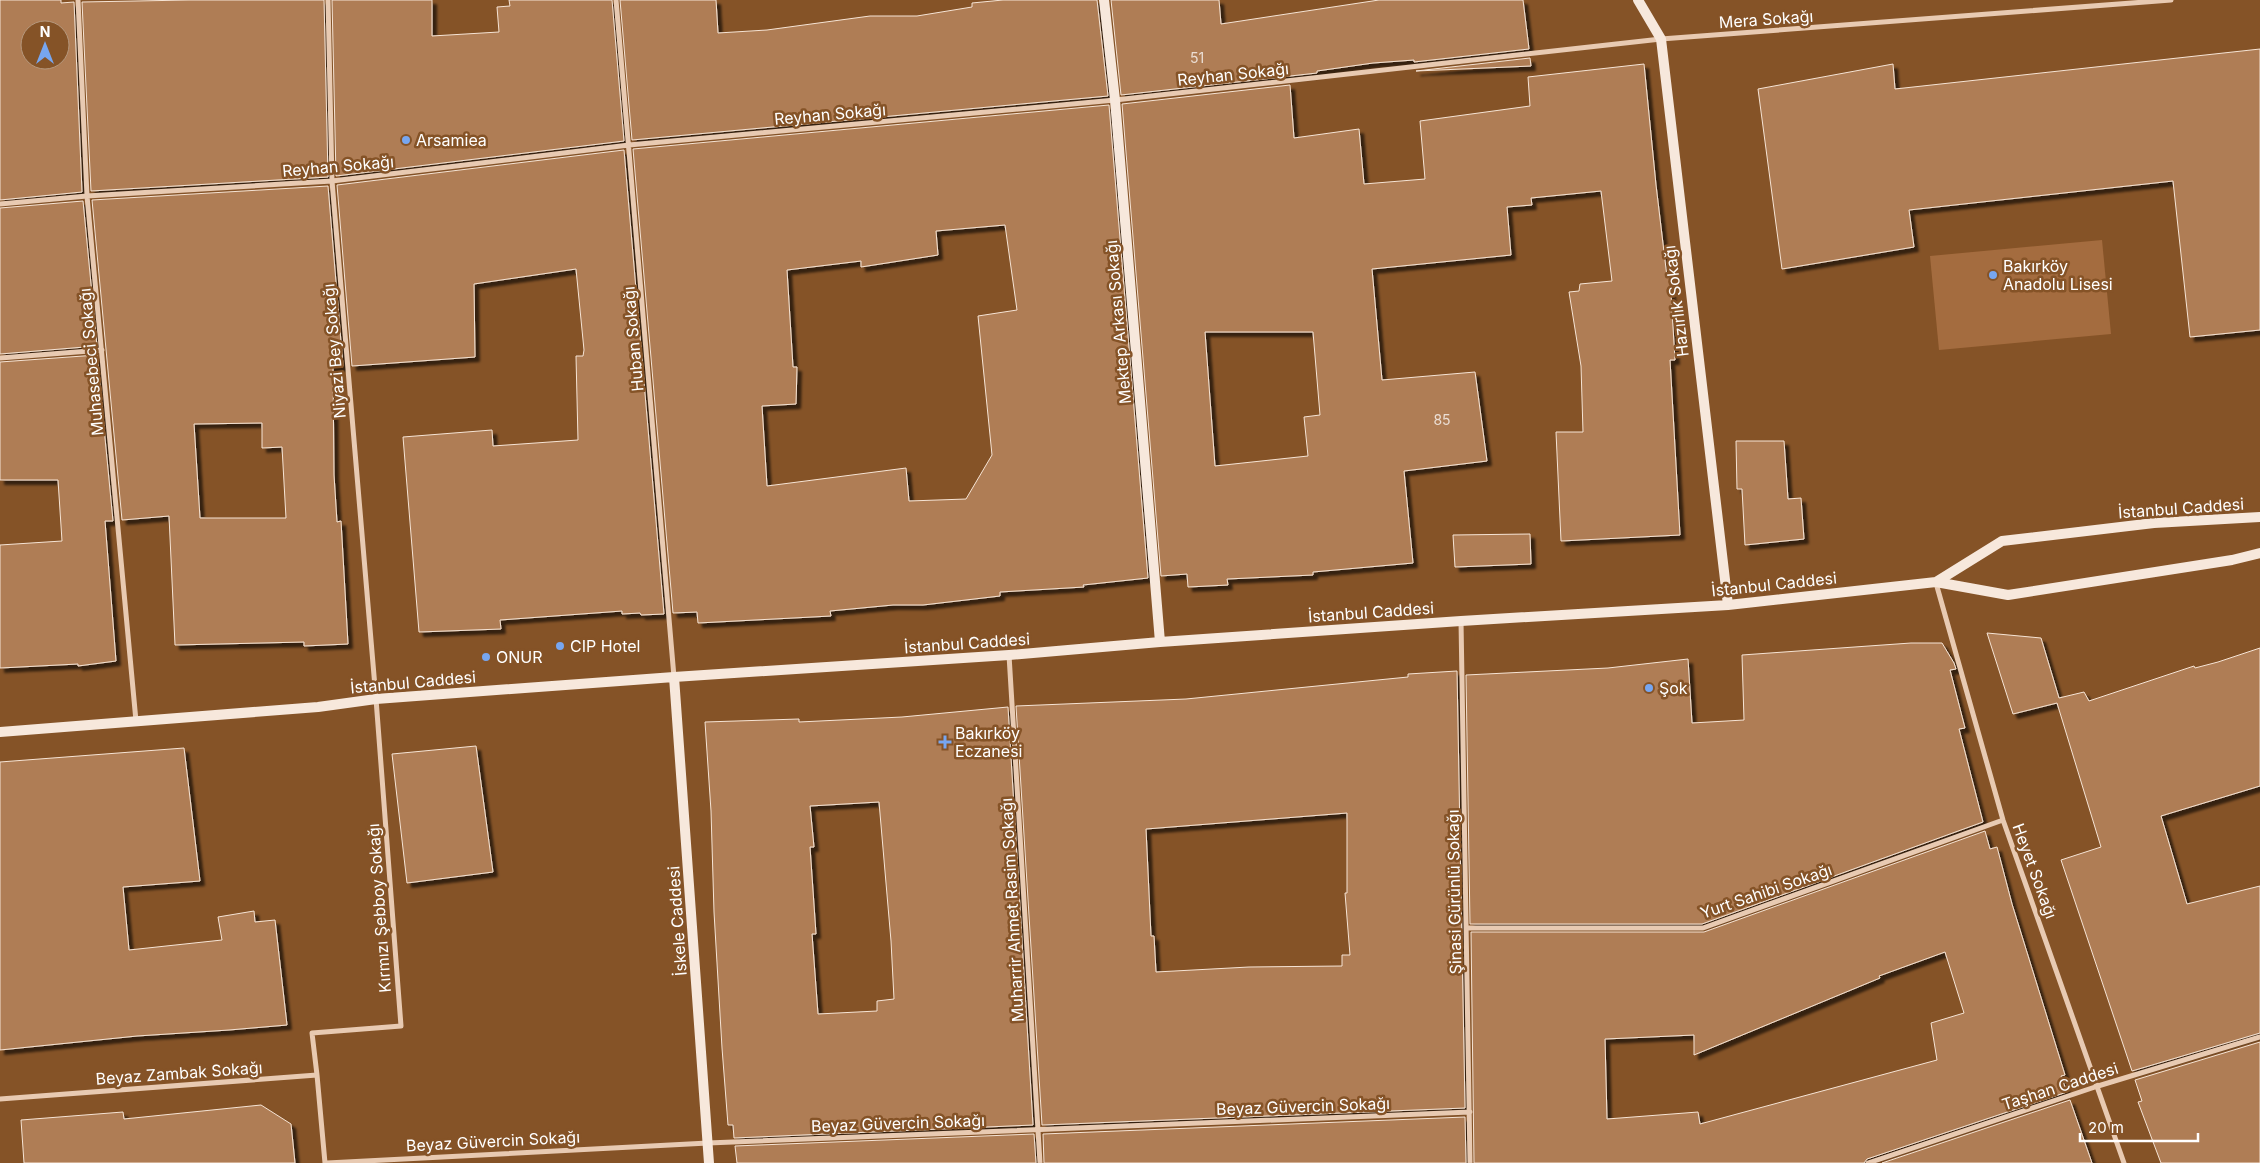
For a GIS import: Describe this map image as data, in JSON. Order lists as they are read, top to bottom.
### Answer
{
  "streets": {
    "main road": [
      "Hazırlık Sokağı",
      "Mektep Arkası Sokağı",
      "İstanbul Caddesi",
      "İskele Caddesi"
    ],
    "street": [
      "Mera Sokağı",
      "Reyhan Sokağı",
      "Huban Sokağı",
      "Niyazi Bey Sokağı",
      "Muhasebeci Sokağı",
      "Heyet Sokağı",
      "Yurt Sahibi Sokağı",
      "Şinasi Gürünlü Sokağı",
      "Kırmızı Şebboy Sokağı",
      "Muharrir Ahmet Rasim Sokağı",
      "Beyaz Zambak Sokağı",
      "Taşhan Caddesi",
      "Beyaz Güvercin Sokağı"
    ]
  },
  "crossings": [
    ["Mera Sokağı", "Reyhan Sokağı"],
    ["Mera Sokağı", "Hazırlık Sokağı"],
    ["Reyhan Sokağı", "Hazırlık Sokağı"],
    ["Reyhan Sokağı", "Mektep Arkası Sokağı"],
    ["Reyhan Sokağı", "Huban Sokağı"],
    ["Reyhan Sokağı", "Niyazi Bey Sokağı"],
    ["Reyhan Sokağı", "Muhasebeci Sokağı"],
    ["Hazırlık Sokağı", "İstanbul Caddesi"],
    ["Mektep Arkası Sokağı", "İstanbul Caddesi"],
    ["Huban Sokağı", "İstanbul Caddesi"],
    ["Huban Sokağı", "İskele Caddesi"],
    ["Niyazi Bey Sokağı", "İstanbul Caddesi"],
    ["Niyazi Bey Sokağı", "Kırmızı Şebboy Sokağı"],
    ["Muhasebeci Sokağı", "İstanbul Caddesi"],
    ["İstanbul Caddesi", "Heyet Sokağı"],
    ["İstanbul Caddesi", "Şinasi Gürünlü Sokağı"],
    ["İstanbul Caddesi", "Kırmızı Şebboy Sokağı"],
    ["İstanbul Caddesi", "Muharrir Ahmet Rasim Sokağı"],
    ["İstanbul Caddesi", "İskele Caddesi"],
    ["Heyet Sokağı", "Yurt Sahibi Sokağı"],
    ["Heyet Sokağı", "Taşhan Caddesi"],
    ["Yurt Sahibi Sokağı", "Şinasi Gürünlü Sokağı"],
    ["Şinasi Gürünlü Sokağı", "Beyaz Güvercin Sokağı"],
    ["Kırmızı Şebboy Sokağı", "Beyaz Zambak Sokağı"],
    ["Muharrir Ahmet Rasim Sokağı", "Beyaz Güvercin Sokağı"],
    ["İskele Caddesi", "Beyaz Güvercin Sokağı"]
  ],
  "places": {
    "other": [
      "Arsamiea",
      "Bakırköy Anadolu Lisesi",
      "CIP Hotel",
      "ONUR",
      "Şok"
    ],
    "health": ["Bakırköy Eczanesi"]
  },
  "house_numbers": ["51", "85"],
  "scale_bar": "20 m",
  "north": "top"
}
